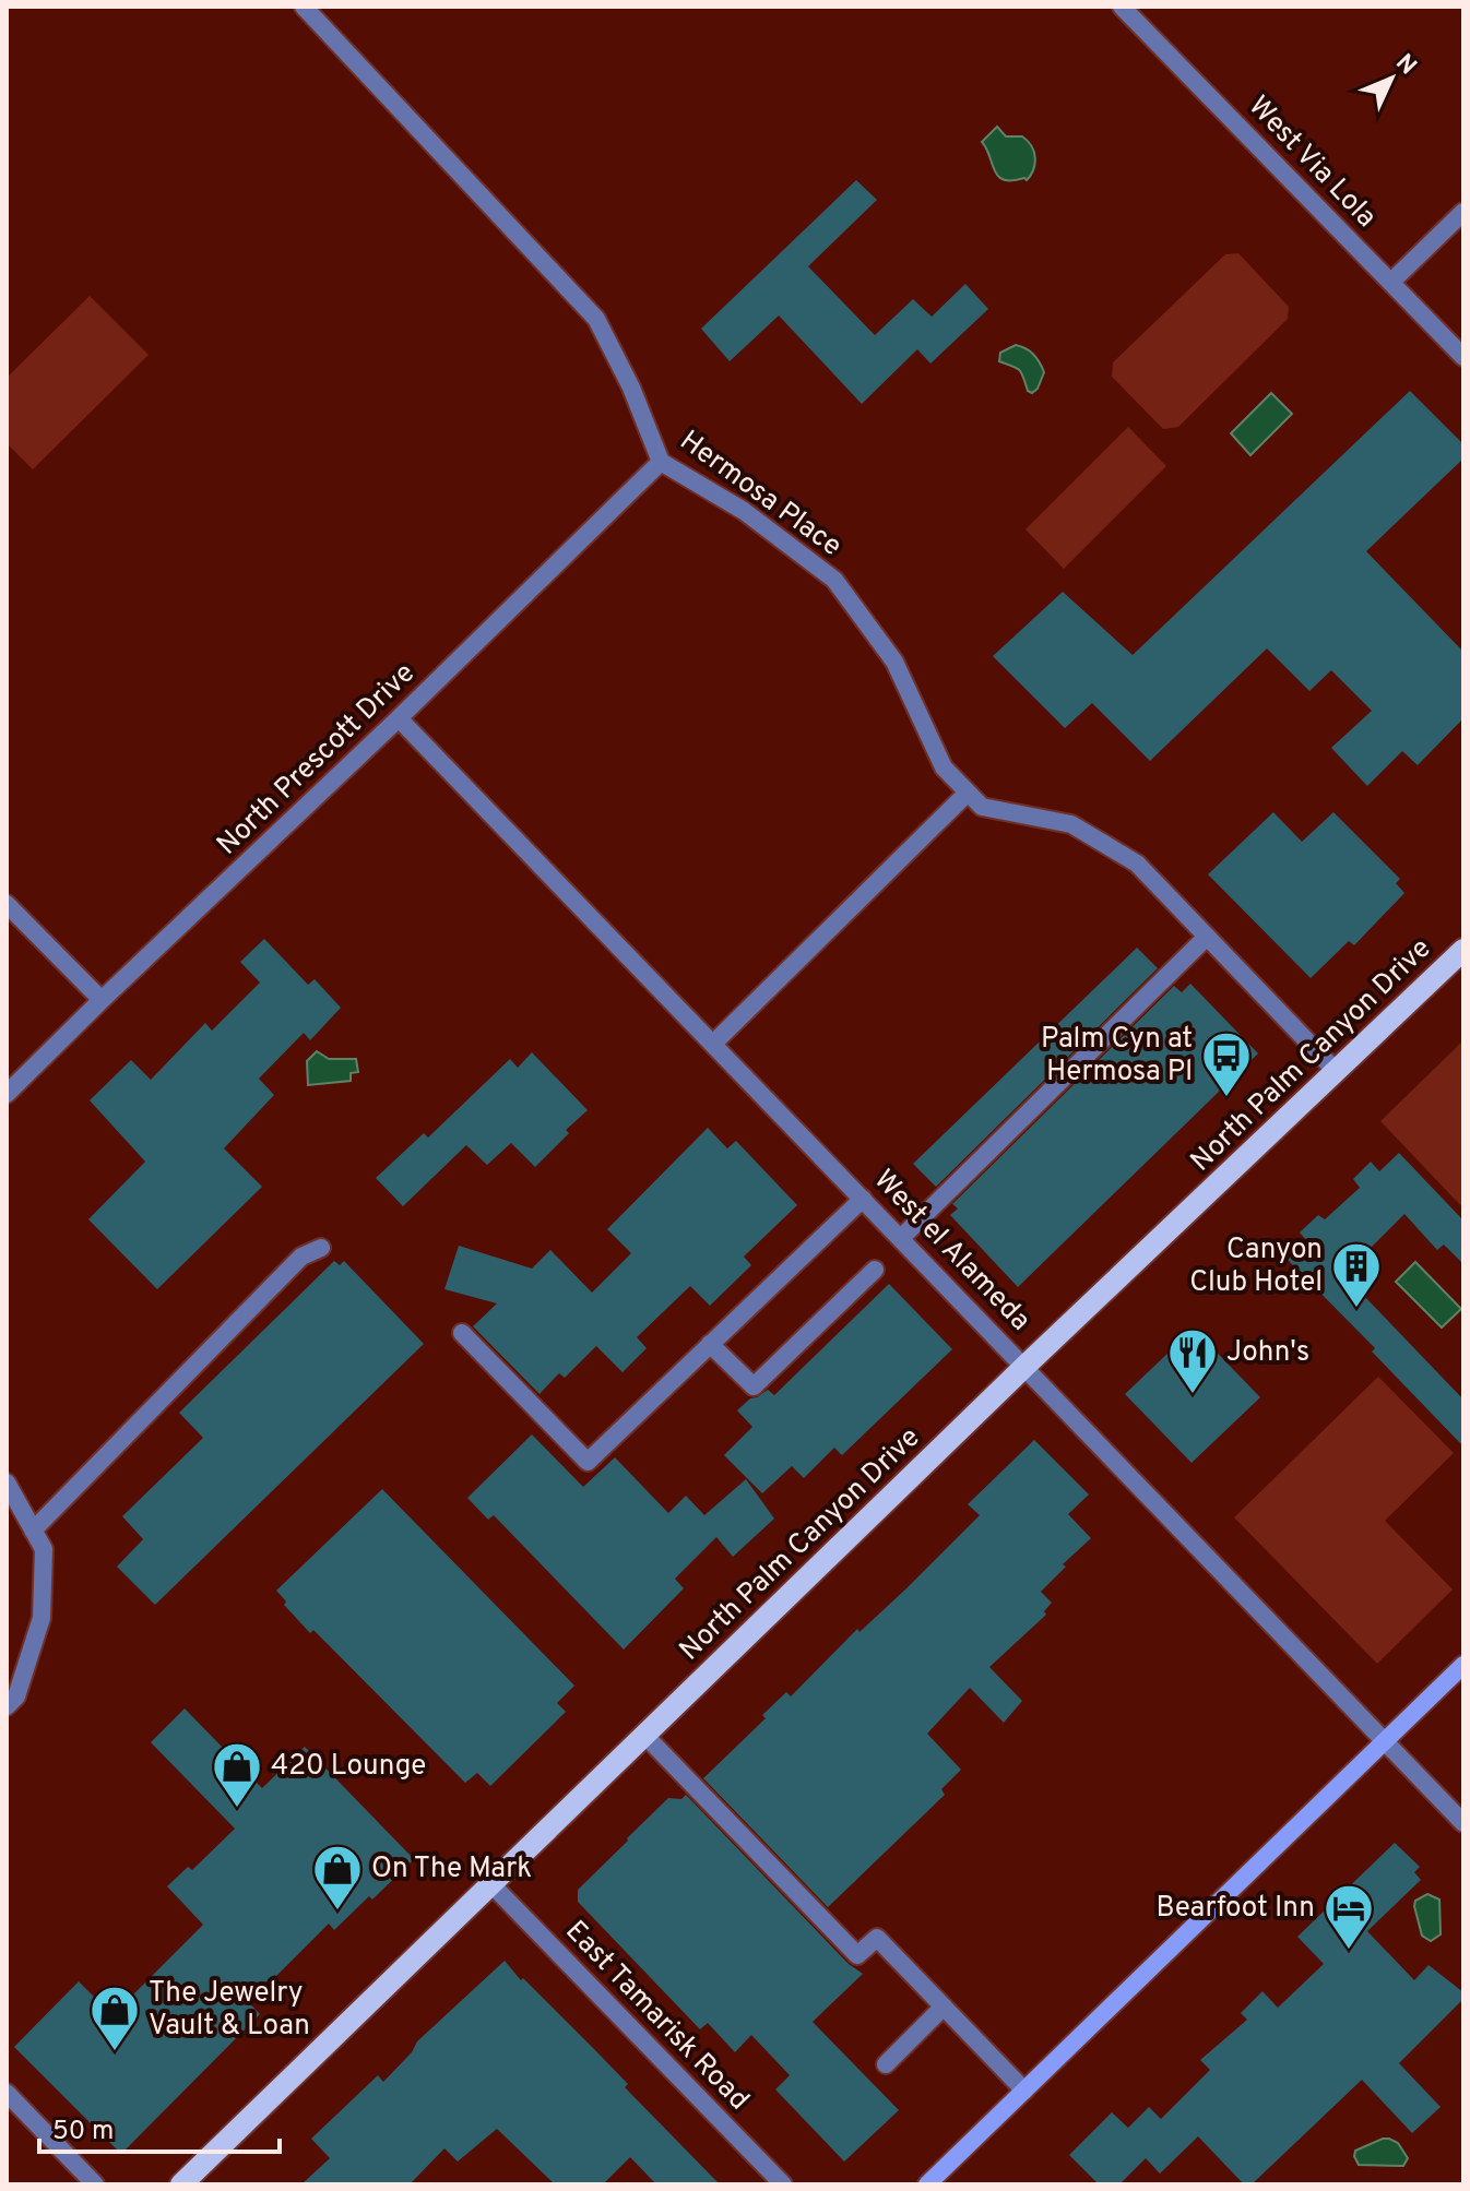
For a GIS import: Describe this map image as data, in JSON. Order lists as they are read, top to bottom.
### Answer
{
  "streets": {
    "main road": ["North Palm Canyon Drive"],
    "street": [
      "West Via Lola",
      "Hermosa Place",
      "North Prescott Drive",
      "West el Alameda",
      "East Tamarisk Road"
    ]
  },
  "crossings": [
    ["Hermosa Place", "North Prescott Drive"],
    ["Hermosa Place", "North Palm Canyon Drive"],
    ["North Prescott Drive", "West el Alameda"],
    ["North Palm Canyon Drive", "West el Alameda"],
    ["North Palm Canyon Drive", "East Tamarisk Road"]
  ],
  "places": {
    "bus stop": ["Palm Cyn at Hermosa Pl"],
    "building": ["Canyon Club Hotel"],
    "restaurant": ["John's"],
    "shop": ["420 Lounge", "On The Mark", "The Jewelry Vault & Loan"],
    "hotel": ["Bearfoot Inn"]
  },
  "scale_bar": "50 m",
  "north": "top right"
}
